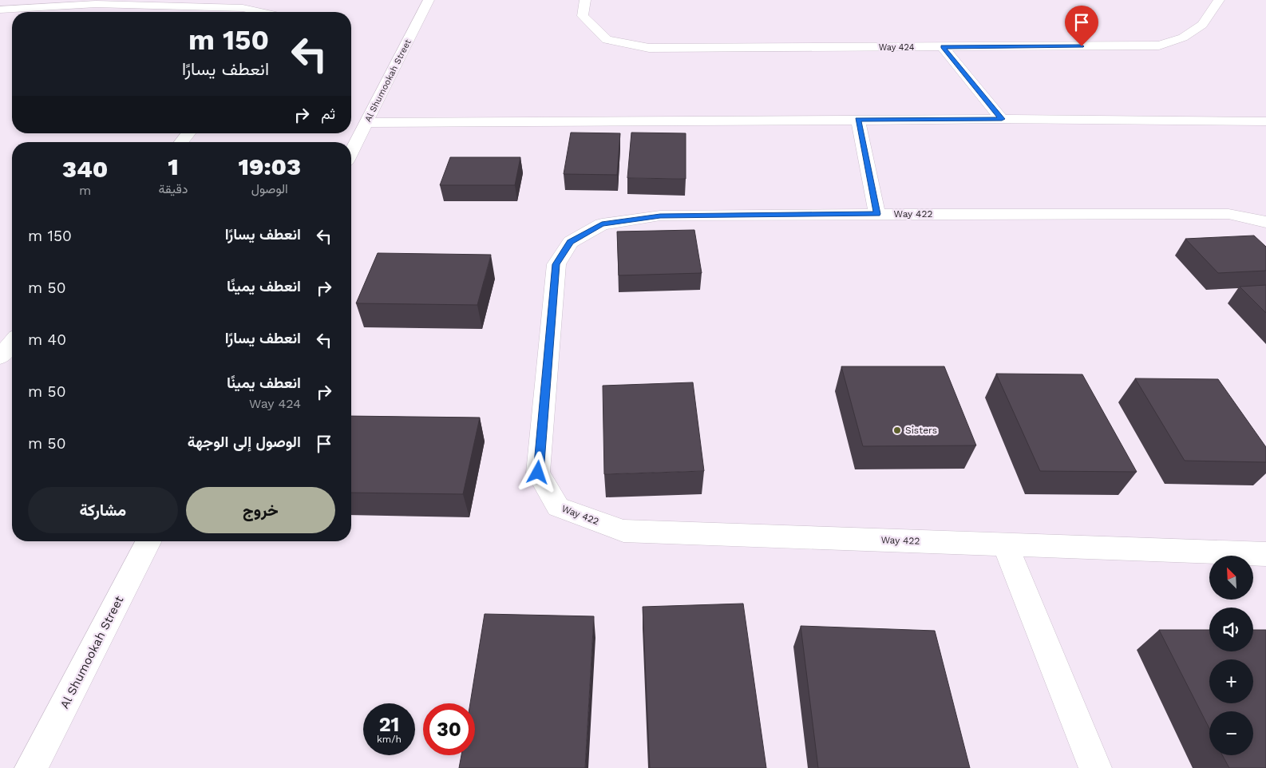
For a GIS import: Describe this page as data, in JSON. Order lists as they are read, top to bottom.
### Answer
{
  "streets": {
    "street": ["Way 424", "Al Shumookah Street", "Way 422"]
  },
  "places": ["Sisters"],
  "north": "top left",
  "page": {
    "turn": ["150 m", "انعطف يسارًا"],
    "then": "ثم",
    "eta": [
      "19:03",
      "الوصول",
      "1",
      "دقيقة",
      "340",
      "m"
    ],
    "list": [
      {
        "name": "انعطف يسارًا",
        "value": "150 m"
      },
      {
        "name": "انعطف يمينًا",
        "value": "50 m"
      },
      {
        "name": "انعطف يسارًا",
        "value": "40 m"
      },
      {
        "name": "انعطف يمينًا",
        "note": "Way 424",
        "value": "50 m"
      },
      {
        "name": "الوصول إلى الوجهة",
        "value": "50 m"
      }
    ],
    "buttons": ["خروج", "مشاركة"],
    "map_buttons": ["+", "−"],
    "speed": "21 km/h",
    "limit": "30"
  }
}
